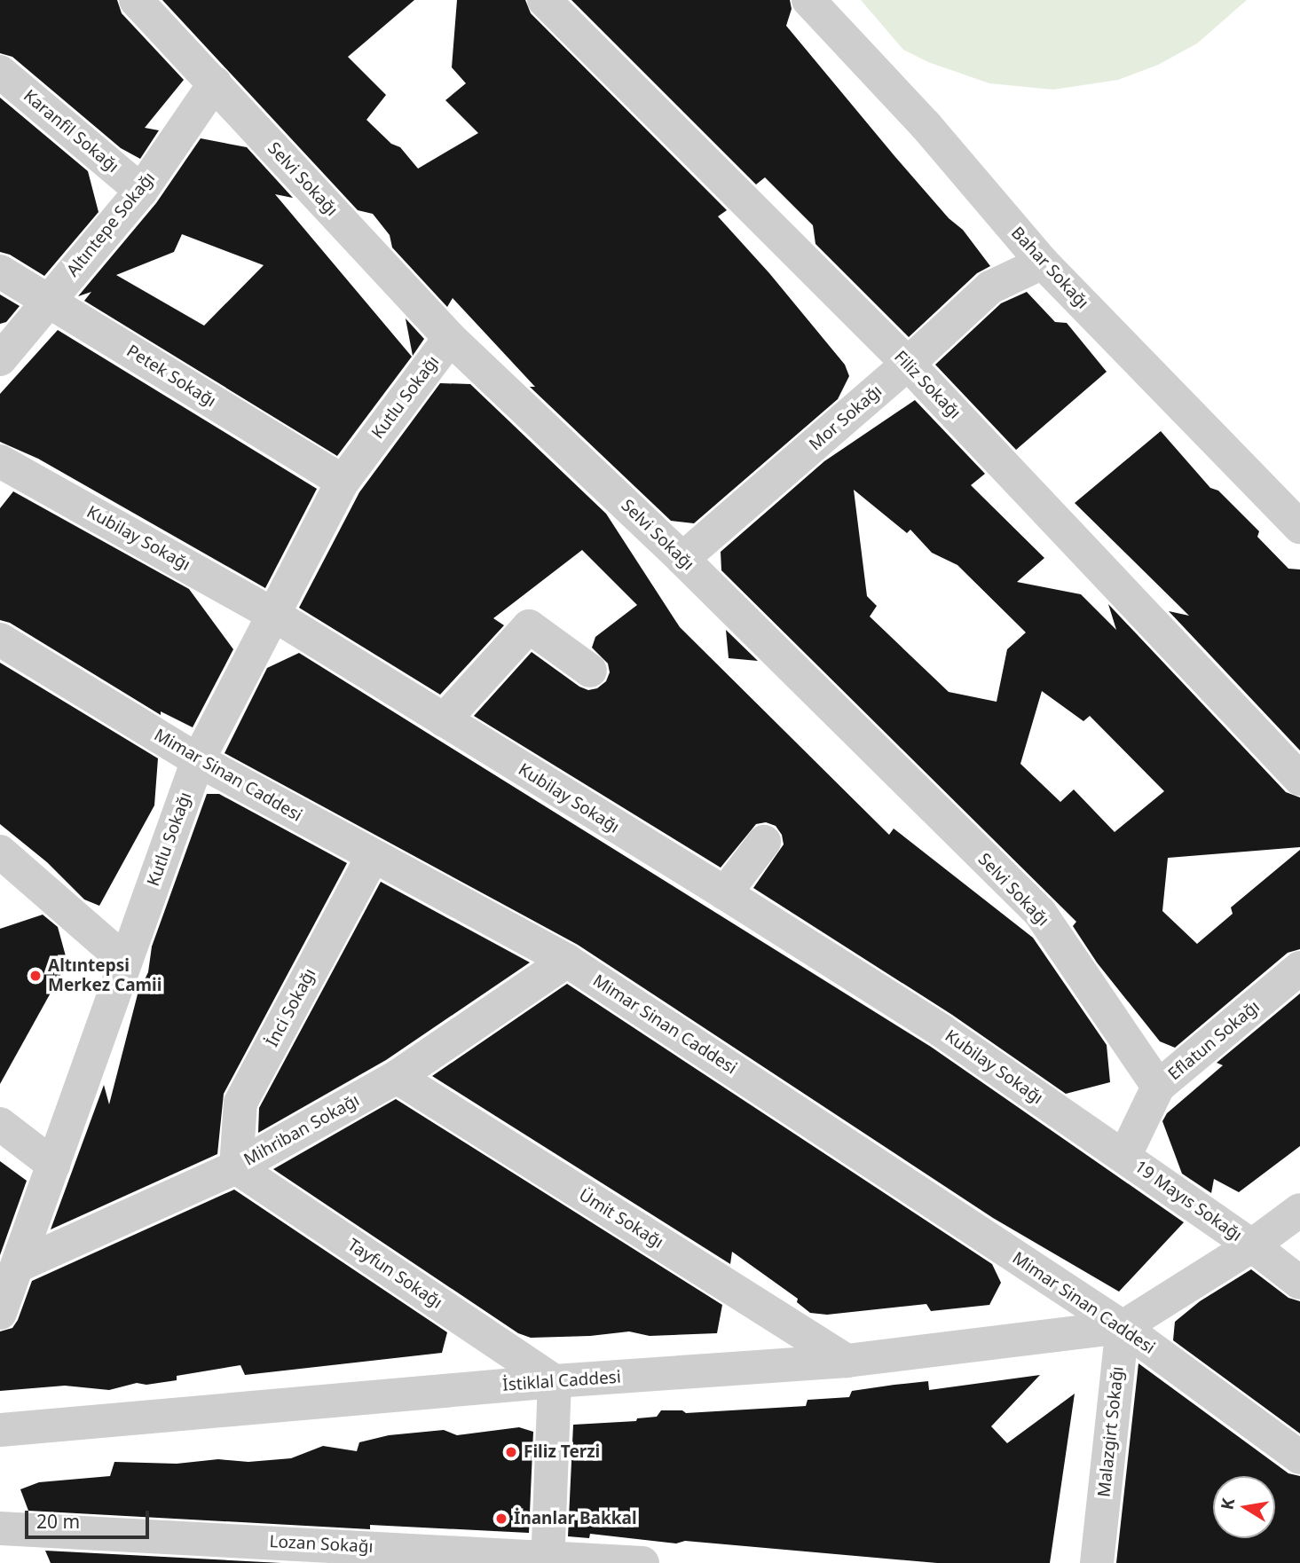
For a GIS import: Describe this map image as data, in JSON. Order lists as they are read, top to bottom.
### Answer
{
  "streets": {
    "street": [
      "Karanfil Sokağı",
      "Selvi Sokağı",
      "Altıntepe Sokağı",
      "Bahar Sokağı",
      "Petek Sokağı",
      "Filiz Sokağı",
      "Kutlu Sokağı",
      "Mor Sokağı",
      "Kubilay Sokağı",
      "Mimar Sinan Caddesi",
      "İnci Sokağı",
      "Eflatun Sokağı",
      "Mihriban Sokağı",
      "19 Mayıs Sokağı",
      "Ümit Sokağı",
      "Tayfun Sokağı",
      "İstiklal Caddesi",
      "Malazgirt Sokağı",
      "Lozan Sokağı"
    ]
  },
  "crossings": [
    ["Karanfil Sokağı", "Altıntepe Sokağı"],
    ["Selvi Sokağı", "Altıntepe Sokağı"],
    ["Selvi Sokağı", "Kutlu Sokağı"],
    ["Selvi Sokağı", "Mor Sokağı"],
    ["Selvi Sokağı", "Eflatun Sokağı"],
    ["Altıntepe Sokağı", "Petek Sokağı"],
    ["Bahar Sokağı", "Mor Sokağı"],
    ["Petek Sokağı", "Kutlu Sokağı"],
    ["Filiz Sokağı", "Mor Sokağı"],
    ["Kutlu Sokağı", "Kubilay Sokağı"],
    ["Kutlu Sokağı", "Mimar Sinan Caddesi"],
    ["Kutlu Sokağı", "Mihriban Sokağı"],
    ["Kubilay Sokağı", "Eflatun Sokağı"],
    ["Kubilay Sokağı", "19 Mayıs Sokağı"],
    ["Mimar Sinan Caddesi", "İnci Sokağı"],
    ["Mimar Sinan Caddesi", "Mihriban Sokağı"],
    ["Mimar Sinan Caddesi", "İstiklal Caddesi"],
    ["Mimar Sinan Caddesi", "Malazgirt Sokağı"],
    ["İnci Sokağı", "Mihriban Sokağı"],
    ["İnci Sokağı", "Tayfun Sokağı"],
    ["Eflatun Sokağı", "19 Mayıs Sokağı"],
    ["Mihriban Sokağı", "Ümit Sokağı"],
    ["Mihriban Sokağı", "Tayfun Sokağı"],
    ["Ümit Sokağı", "İstiklal Caddesi"],
    ["Tayfun Sokağı", "İstiklal Caddesi"],
    ["İstiklal Caddesi", "Malazgirt Sokağı"]
  ],
  "places": ["Altıntepsi Merkez Camii", "Filiz Terzi", "İnanlar Bakkal"],
  "scale_bar": "20 m",
  "north": "left"
}
